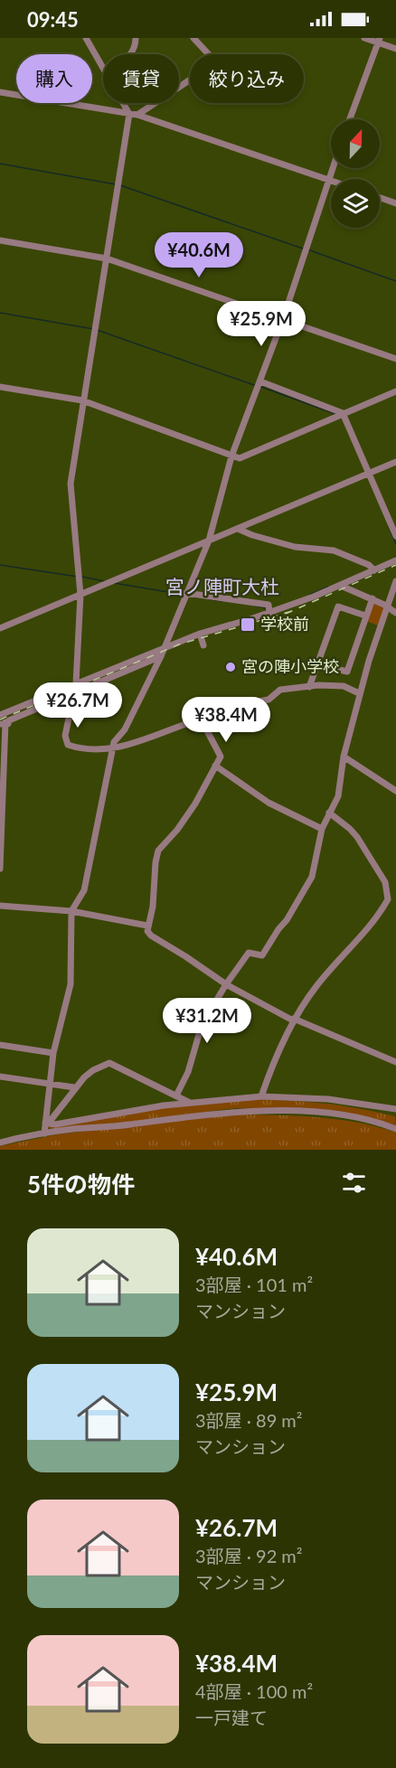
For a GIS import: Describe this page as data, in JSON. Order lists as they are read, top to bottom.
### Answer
{
  "districts": ["宮ノ陣町大杜"],
  "places": {
    "transit": ["学校前"],
    "other": ["宮の陣小学校"]
  },
  "north": "top",
  "page": {
    "status": "09:45",
    "chip": ["購入", "賃貸", "絞り込み"],
    "price": [
      "¥40.6M",
      "¥25.9M",
      "¥26.7M",
      "¥38.4M",
      "¥31.2M"
    ],
    "heading": "5件の物件",
    "list": [
      {
        "name": "¥40.6M",
        "note": "3部屋 · 101 m² · マンション"
      },
      {
        "name": "¥25.9M",
        "note": "3部屋 · 89 m² · マンション"
      },
      {
        "name": "¥26.7M",
        "note": "3部屋 · 92 m² · マンション"
      },
      {
        "name": "¥38.4M",
        "note": "4部屋 · 100 m² · 一戸建て"
      }
    ]
  }
}
